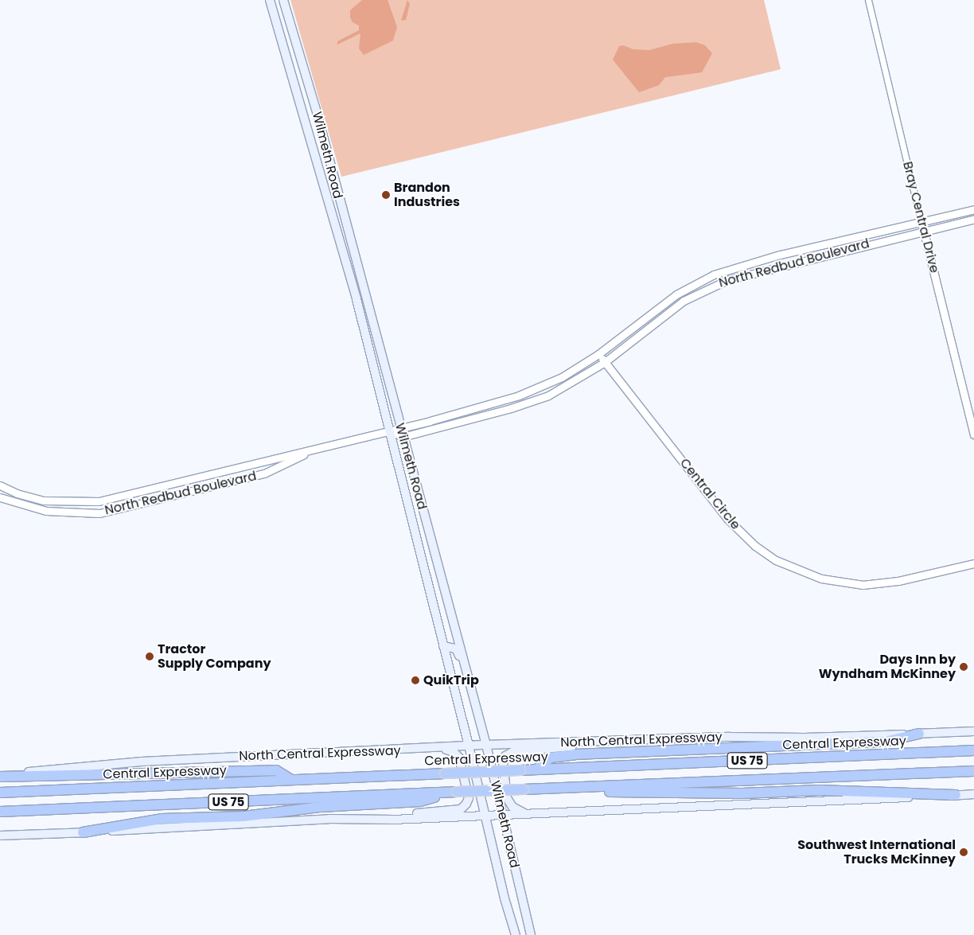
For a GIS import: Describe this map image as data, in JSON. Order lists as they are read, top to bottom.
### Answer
{
  "streets": {
    "highway": ["Central Expressway", "US 75"],
    "main road": ["Wilmeth Road", "North Central Expressway"],
    "street": ["Bray Central Drive", "North Redbud Boulevard", "Central Circle"]
  },
  "crossings": [
    ["Wilmeth Road", "North Redbud Boulevard"],
    ["Wilmeth Road", "North Central Expressway"],
    ["Bray Central Drive", "North Redbud Boulevard"],
    ["North Redbud Boulevard", "Central Circle"]
  ],
  "places": [
    "Brandon Industries",
    "Tractor Supply Company",
    "Days Inn by Wyndham McKinney",
    "QuikTrip",
    "Southwest International Trucks McKinney"
  ]
}
